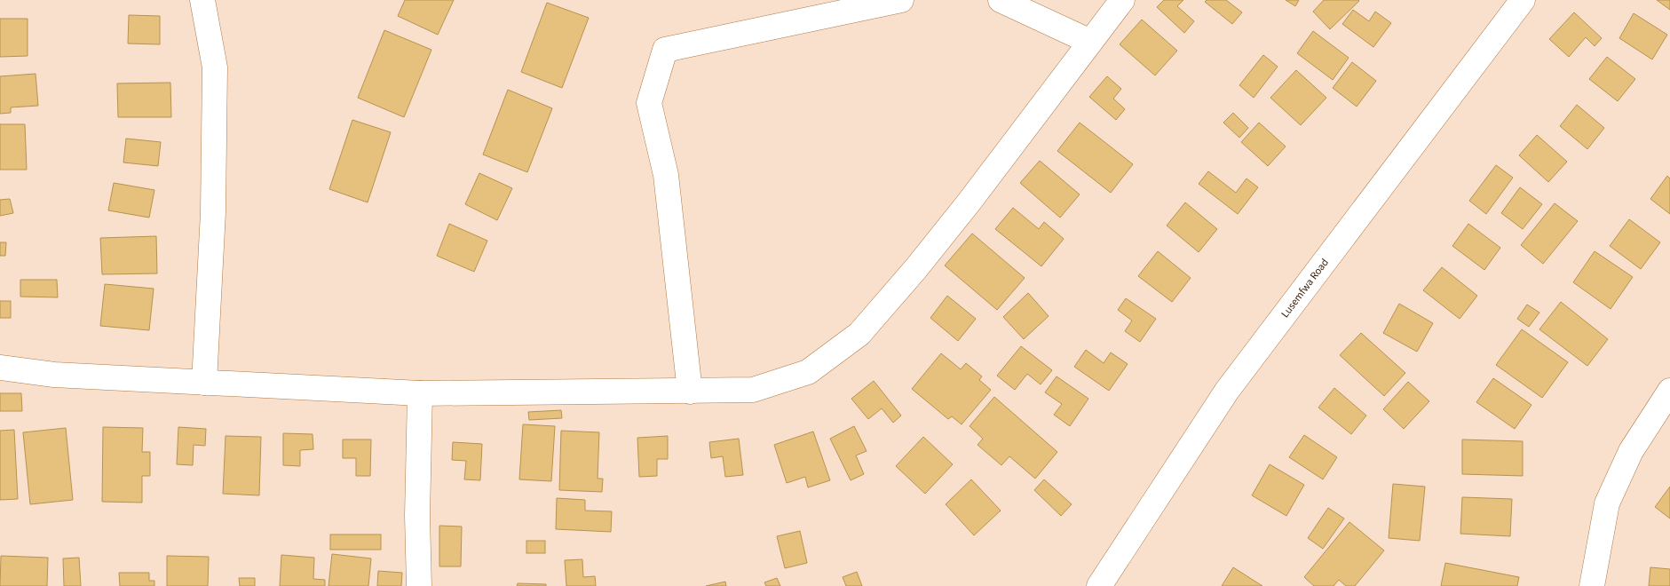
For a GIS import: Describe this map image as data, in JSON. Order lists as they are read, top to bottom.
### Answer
{
  "streets": {
    "street": ["Lusemfwa Road"]
  }
}
